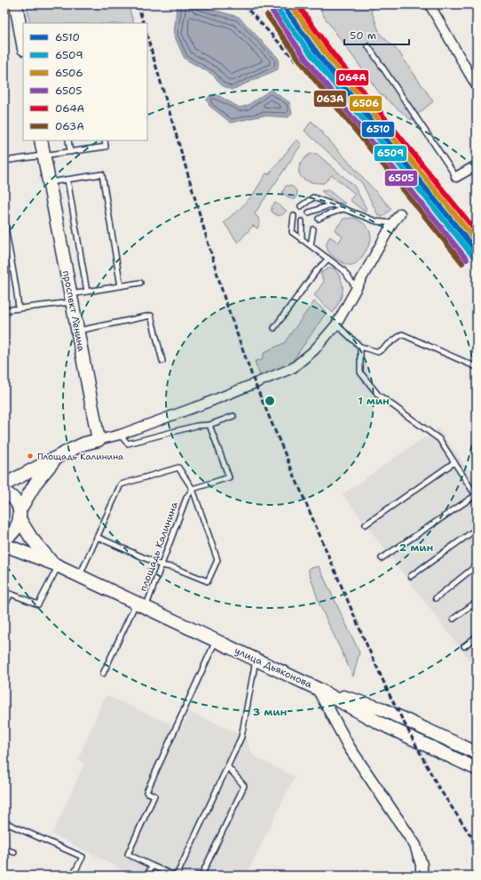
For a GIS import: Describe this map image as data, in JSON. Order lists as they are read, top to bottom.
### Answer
{
  "streets": {
    "main road": ["проспект Ленина", "улица Дьяконова"],
    "lane": ["площадь Калинина"]
  },
  "crossings": [
    ["площадь Калинина", "улица Дьяконова"]
  ],
  "places": ["Площадь Калинина"],
  "lines": [
    "transit line 6510",
    "transit line 6506",
    "transit line 064А",
    "transit line 6509",
    "transit line 6505",
    "transit line 063А"
  ],
  "legend": [
    "6510",
    "6509",
    "6506",
    "6505",
    "064А",
    "063А"
  ],
  "scale_bar": "50 m",
  "rings": ["1 мин", "2 мин", "3 мин"]
}
